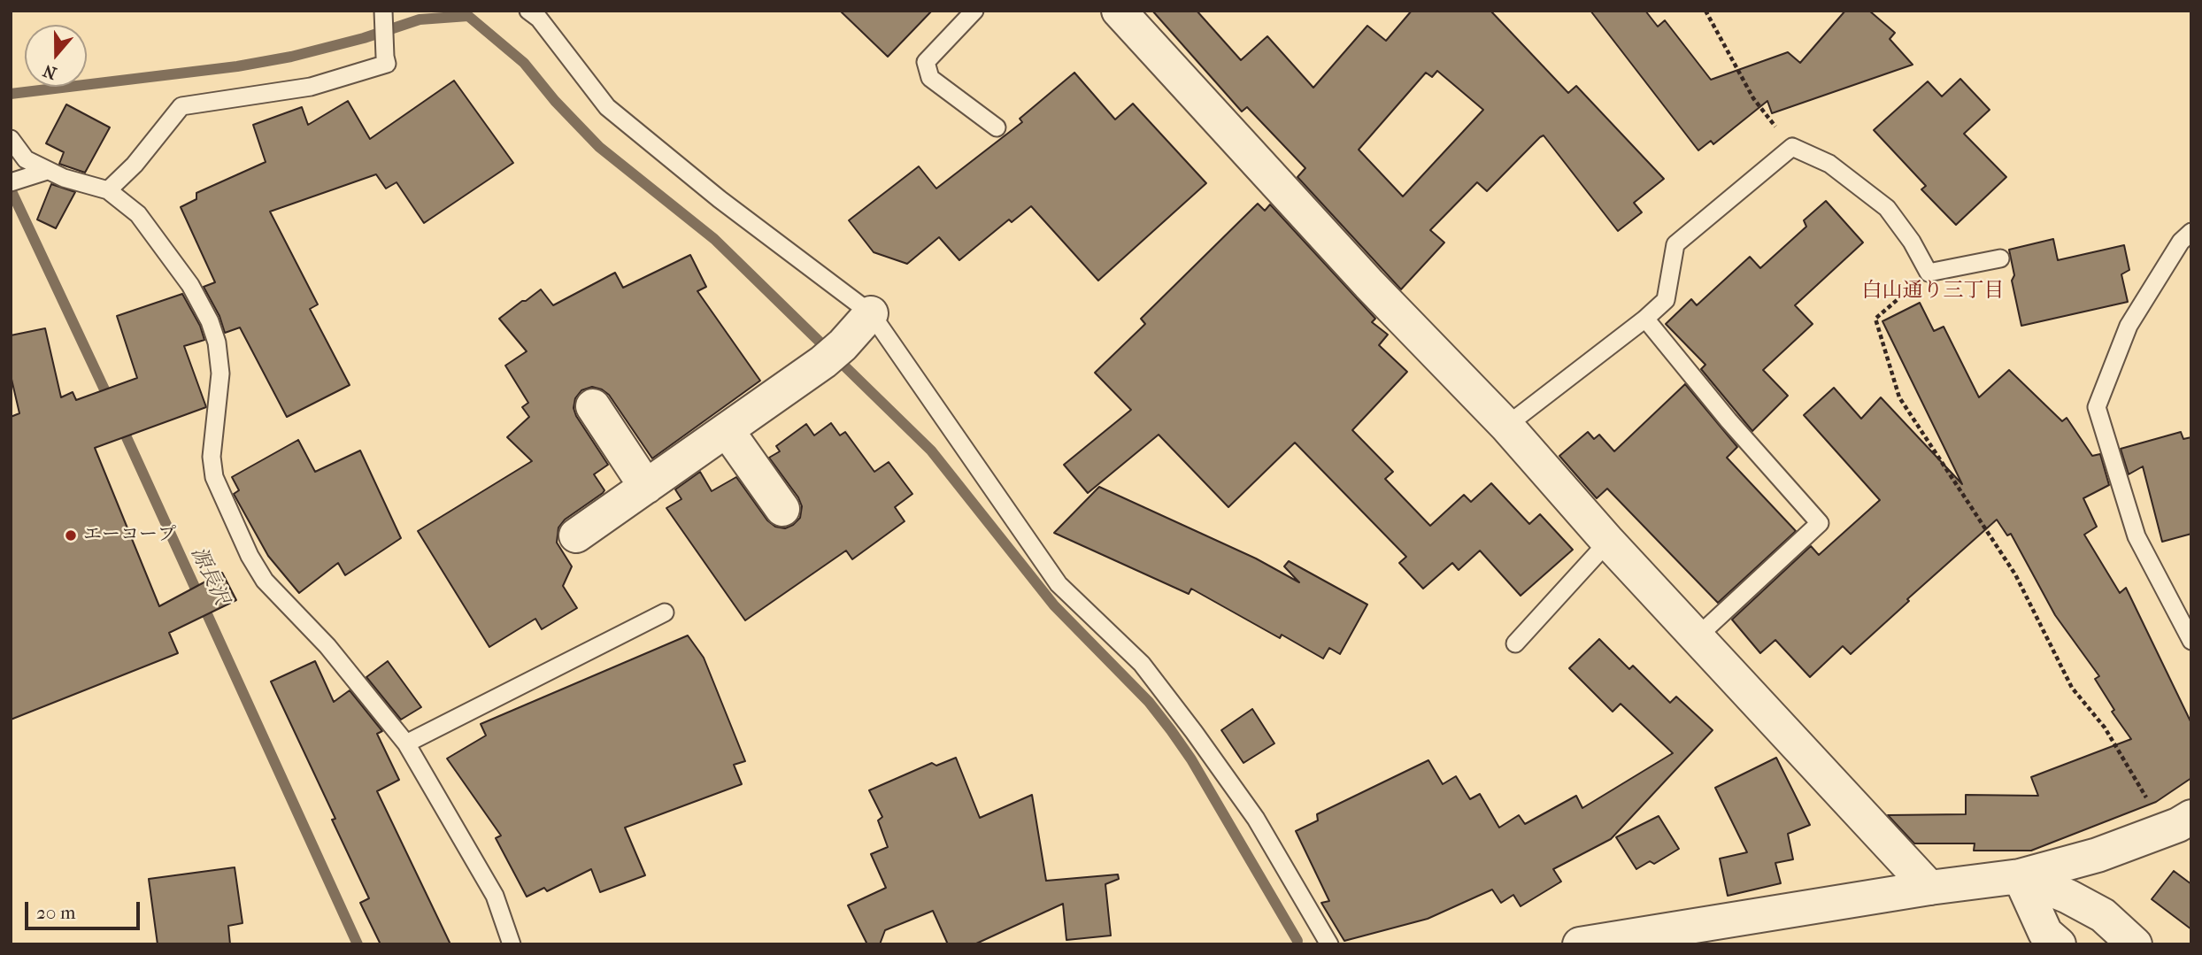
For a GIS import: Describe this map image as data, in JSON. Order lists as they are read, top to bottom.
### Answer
{
  "districts": ["白山通り三丁目"],
  "water": ["源長沢"],
  "places": ["エーコープ"],
  "scale_bar": "20 m",
  "north": "bottom"
}
